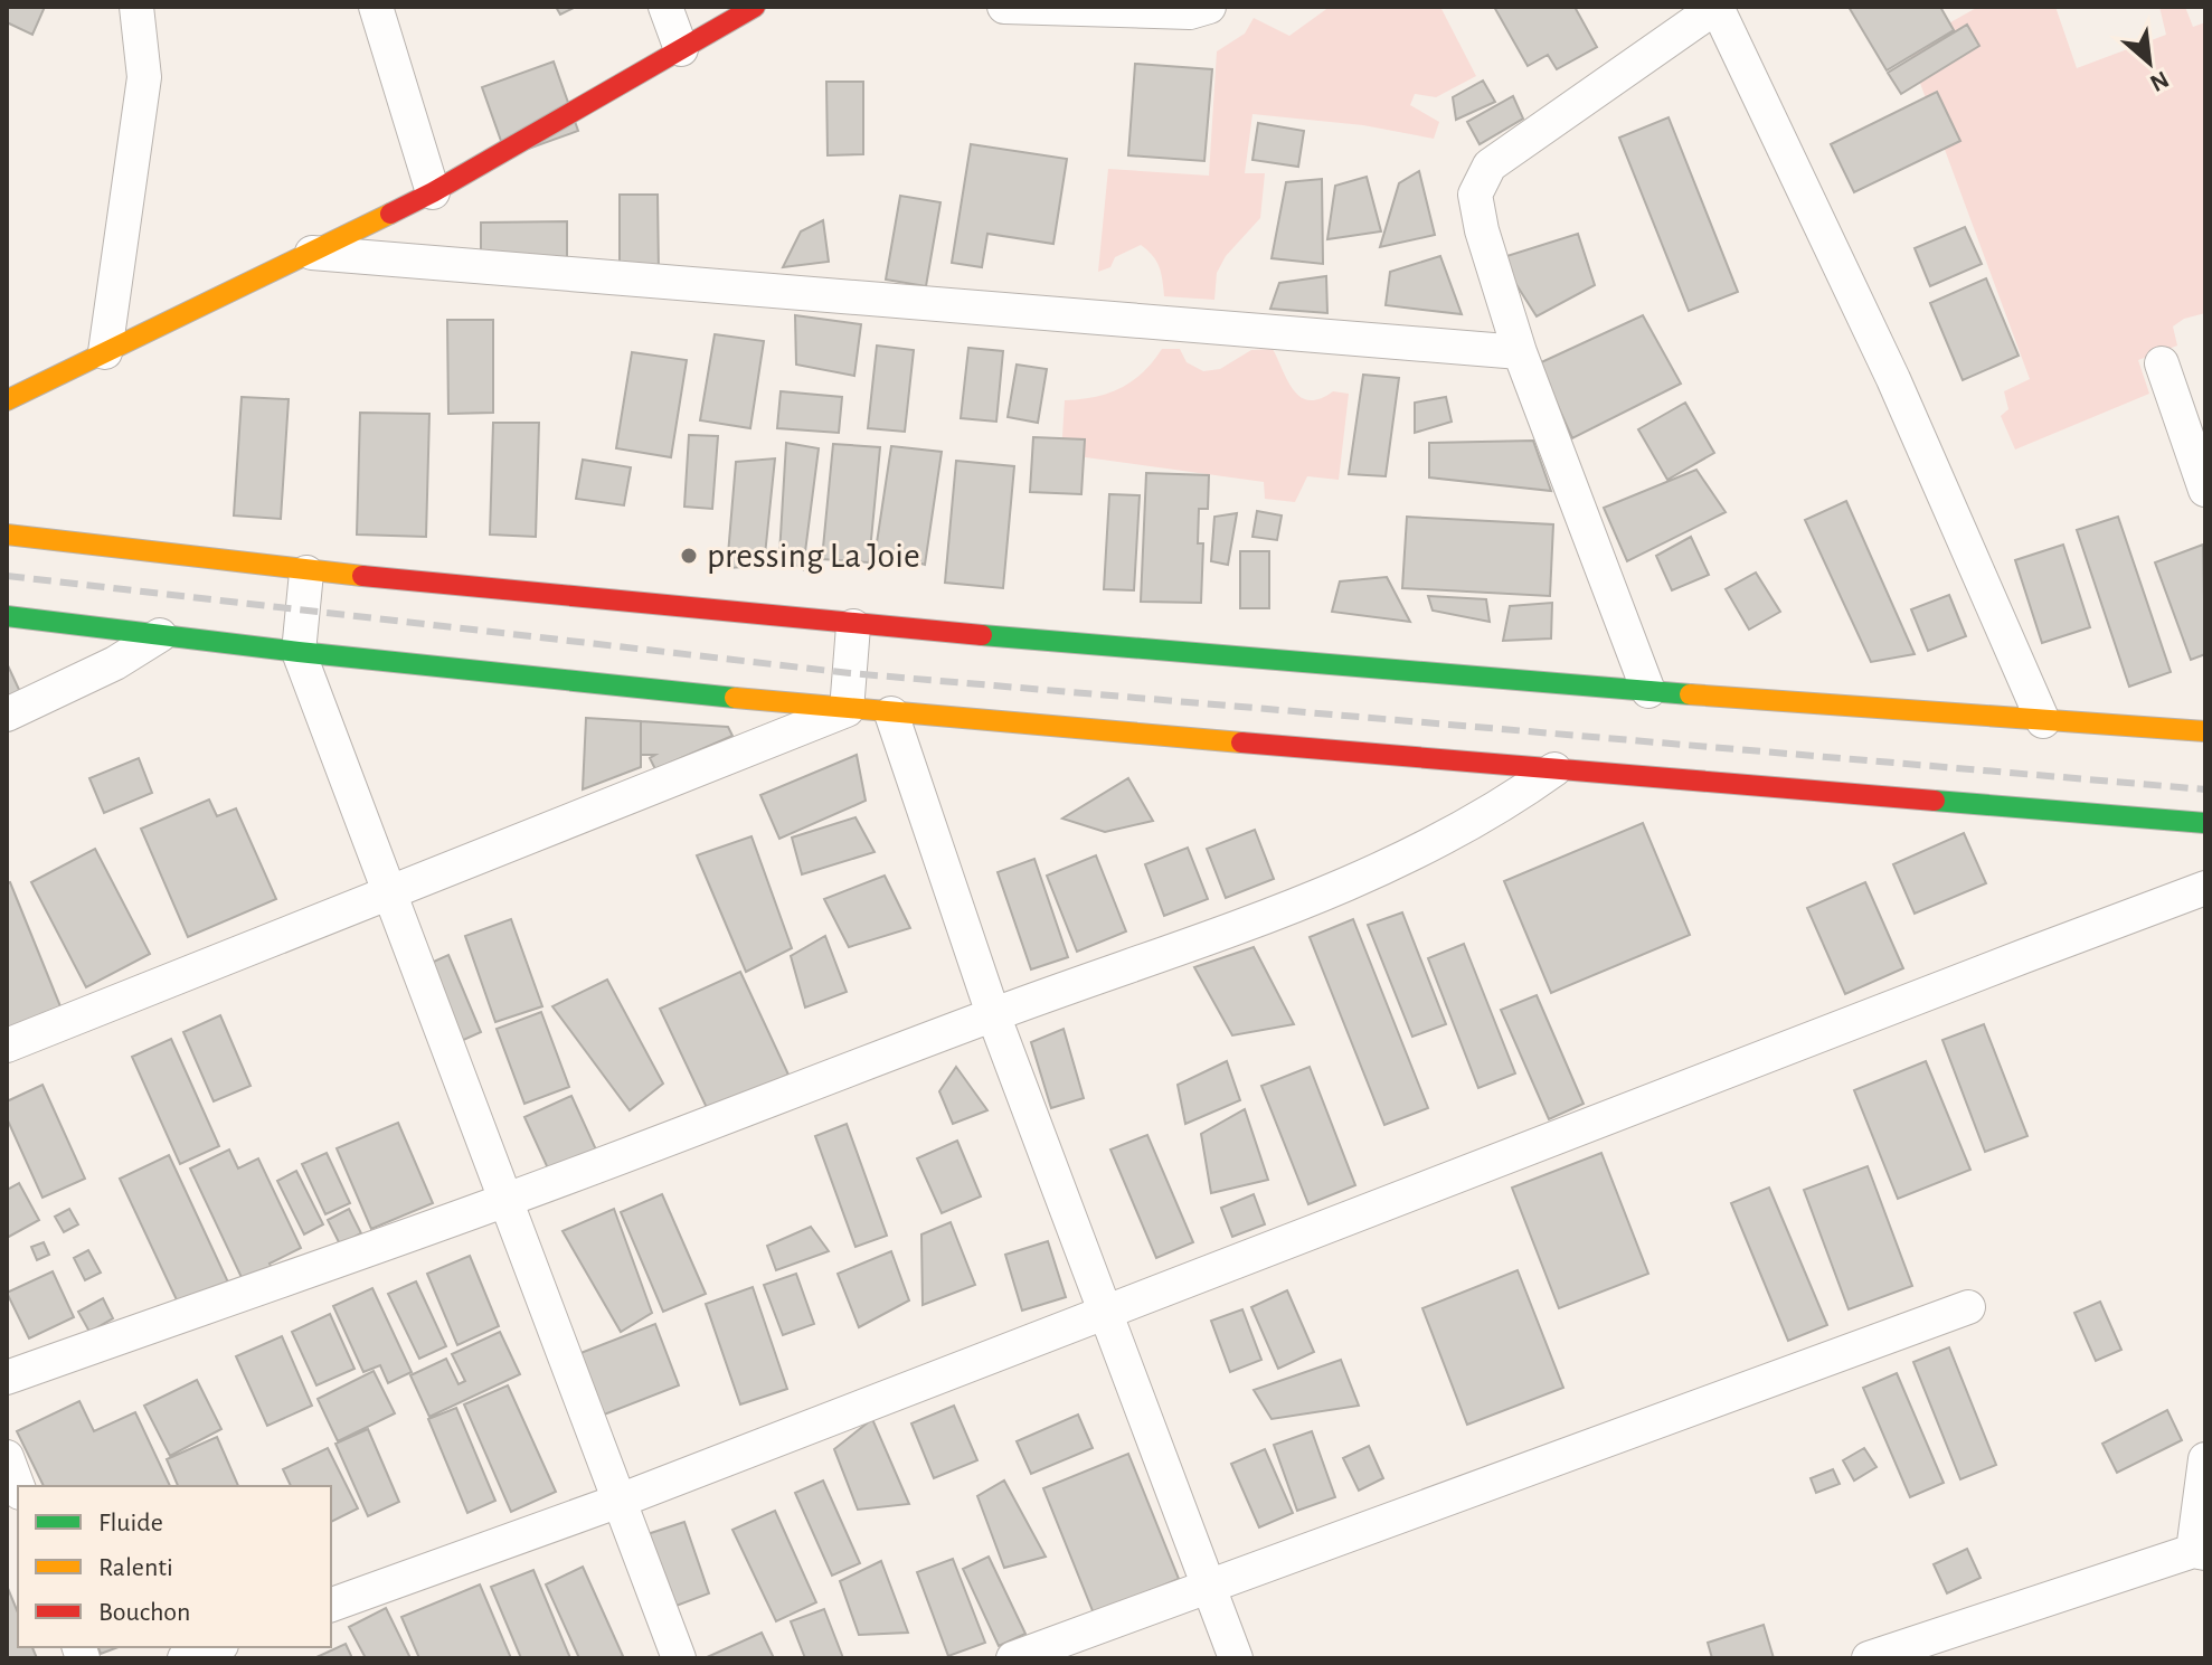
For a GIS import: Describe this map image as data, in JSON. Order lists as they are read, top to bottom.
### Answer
{
  "places": ["pressing La Joie"],
  "legend": ["Fluide", "Ralenti", "Bouchon"],
  "north": "bottom right"
}
